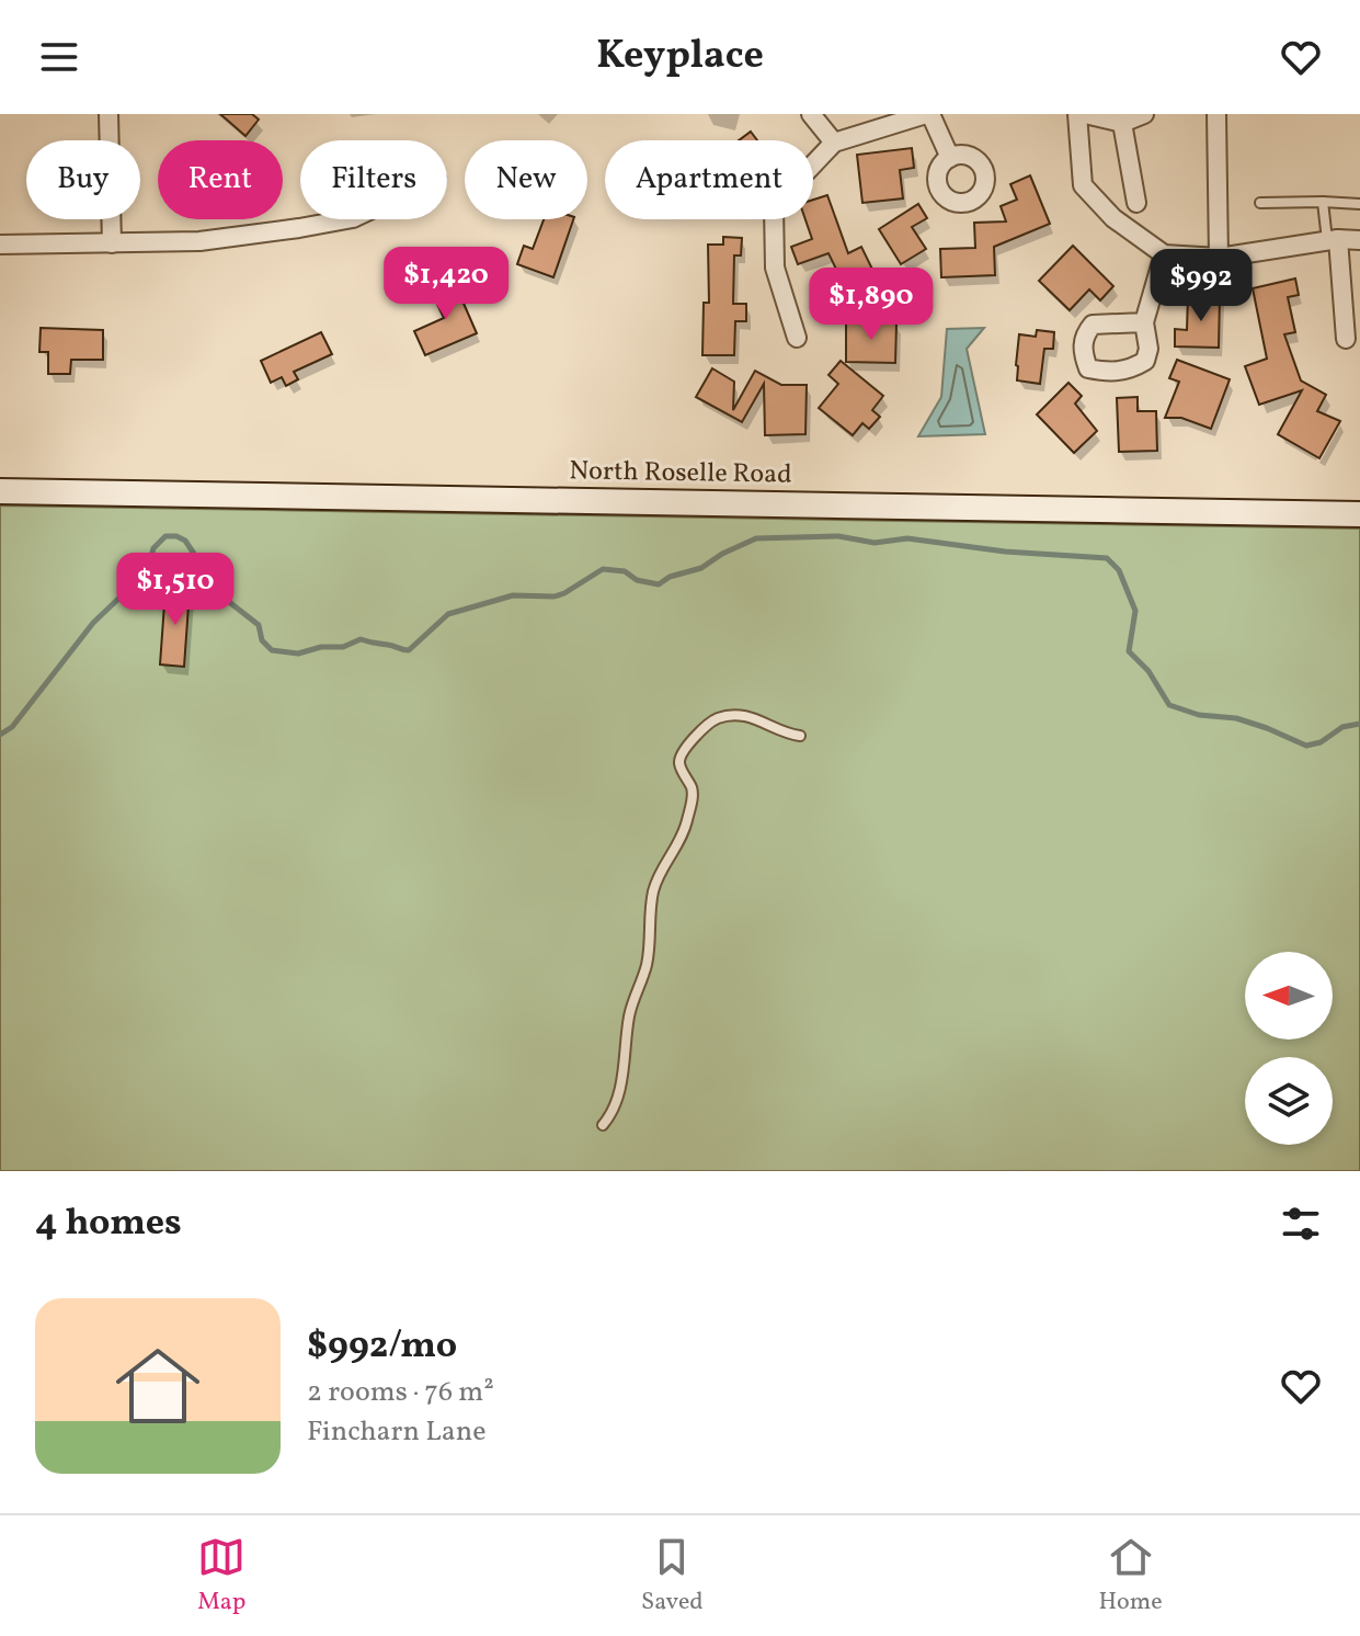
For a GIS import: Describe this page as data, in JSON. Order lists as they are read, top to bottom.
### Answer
{
  "streets": {
    "main road": ["North Roselle Road"]
  },
  "north": "left",
  "page": {
    "header": "Keyplace",
    "chip": [
      "Buy",
      "Rent",
      "Filters",
      "New",
      "Apartment"
    ],
    "price": [
      "$1,420",
      "$992",
      "$1,890",
      "$1,510"
    ],
    "heading": "4 homes",
    "list": [
      {
        "name": "$992/mo",
        "note": "2 rooms · 76 m² · Fincharn Lane"
      }
    ],
    "tabs": ["Map", "Saved", "Home"]
  }
}
